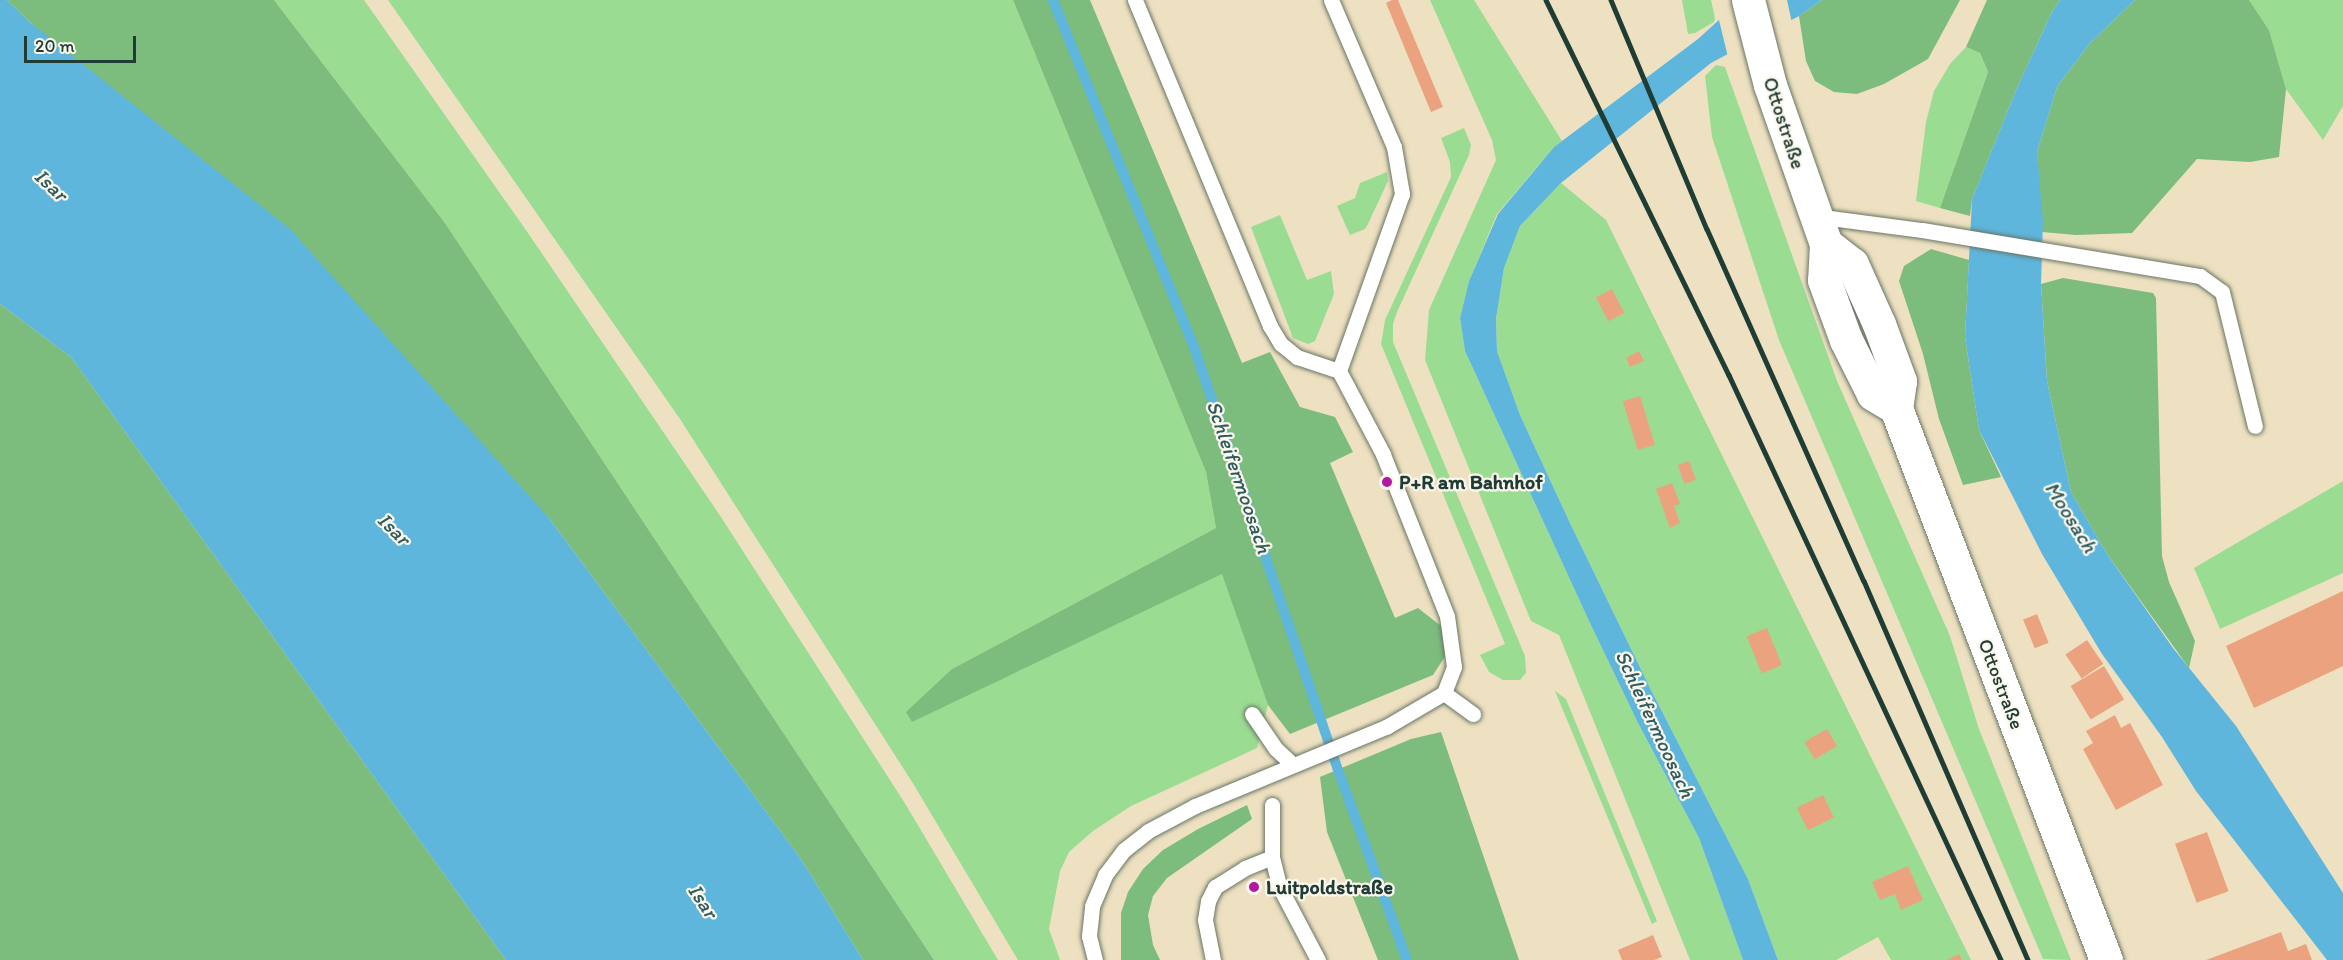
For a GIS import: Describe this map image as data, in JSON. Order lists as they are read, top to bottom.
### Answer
{
  "streets": {
    "main road": ["Ottostraße"]
  },
  "water": ["Isar", "Schleifermoosach", "Moosach"],
  "places": ["P+R am Bahnhof", "Luitpoldstraße"],
  "scale_bar": "20 m"
}
